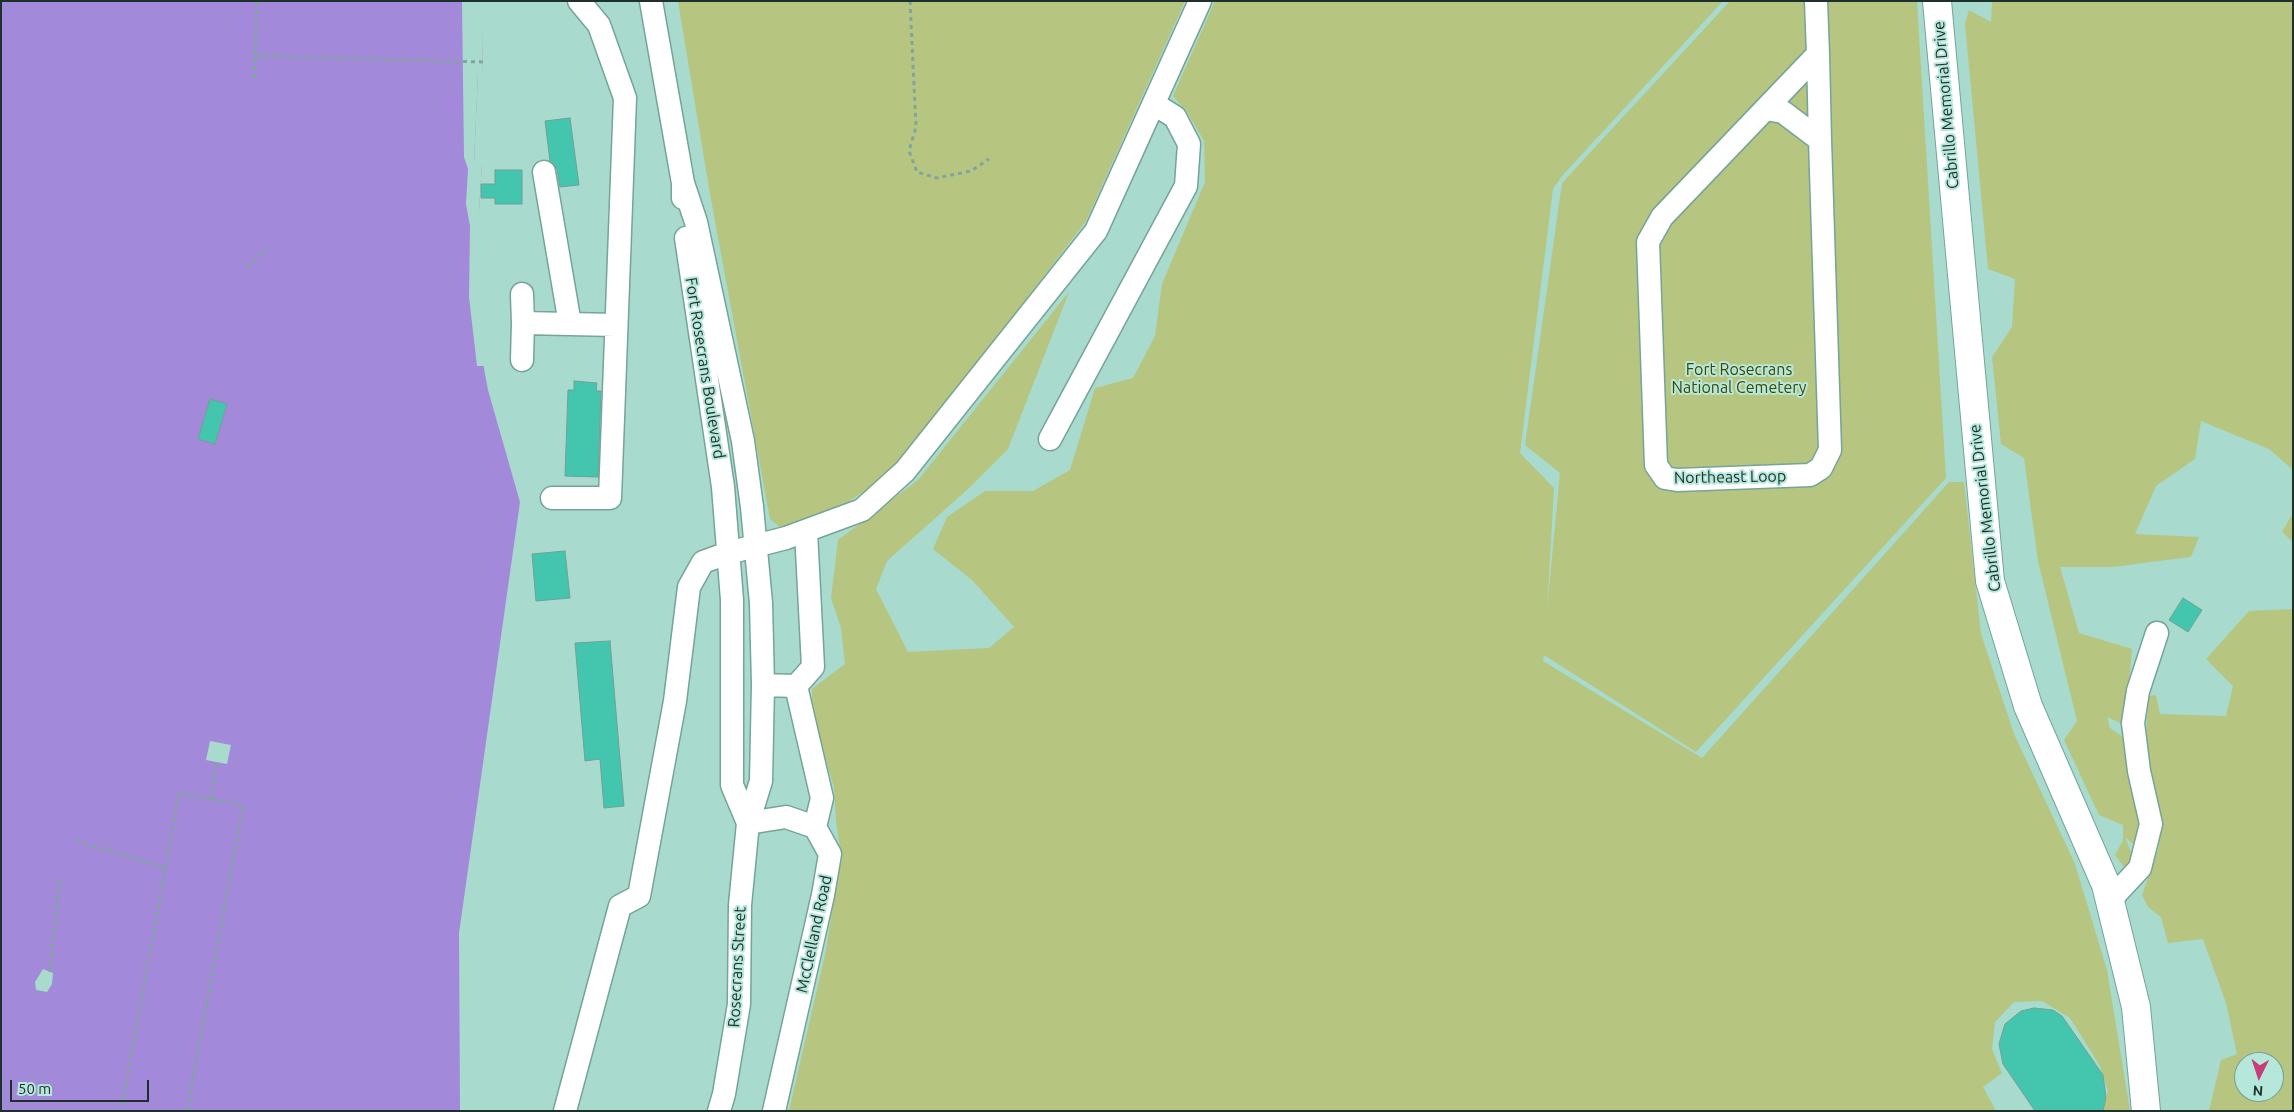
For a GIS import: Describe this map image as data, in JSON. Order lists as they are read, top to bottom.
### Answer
{
  "streets": {
    "main road": ["Cabrillo Memorial Drive"],
    "street": [
      "Fort Rosecrans Boulevard",
      "Northeast Loop",
      "McClelland Road",
      "Rosecrans Street"
    ]
  },
  "crossings": [
    ["Fort Rosecrans Boulevard", "Rosecrans Street"]
  ],
  "parks": ["Fort Rosecrans National Cemetery"],
  "scale_bar": "50 m",
  "north": "bottom"
}
